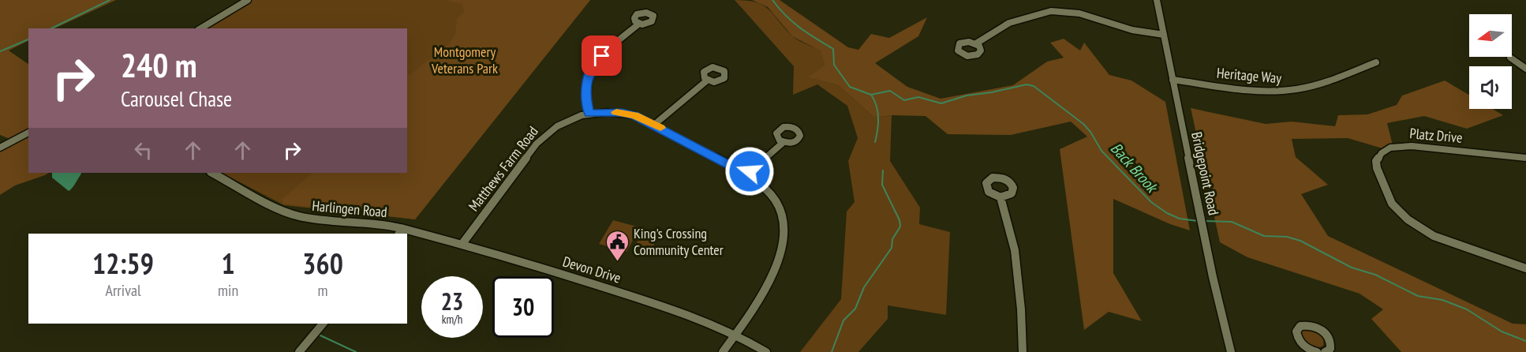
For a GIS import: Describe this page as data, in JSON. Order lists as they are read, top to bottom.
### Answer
{
  "streets": {
    "street": [
      "Heritage Way",
      "Platz Drive",
      "Matthews Farm Road",
      "Bridgepoint Road",
      "Harlingen Road",
      "Devon Drive"
    ]
  },
  "crossings": [
    ["Heritage Way", "Bridgepoint Road"],
    ["Matthews Farm Road", "Devon Drive"],
    ["Harlingen Road", "Devon Drive"]
  ],
  "water": ["Back Brook"],
  "parks": ["Montgomery Veterans Park"],
  "places": {
    "public building": ["King's Crossing Community Center"]
  },
  "north": "left",
  "page": {
    "turn": ["240 m", "Carousel Chase"],
    "eta": [
      "12:59",
      "Arrival",
      "1",
      "min",
      "360",
      "m"
    ],
    "speed": "23 km/h",
    "limit": "30"
  }
}
